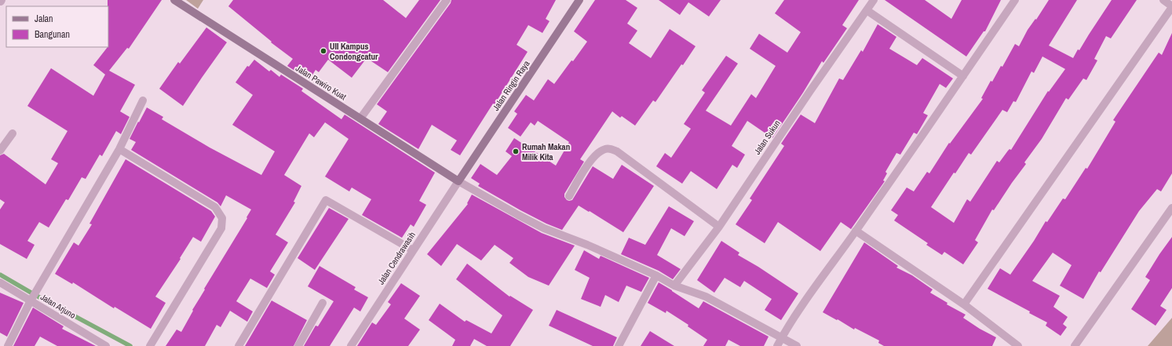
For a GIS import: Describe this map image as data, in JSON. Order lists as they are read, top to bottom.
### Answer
{
  "streets": {
    "main road": ["Jalan Pawiro Kuat", "Jalan Ringin Raya"],
    "street": ["Jalan Sukun", "Jalan Cendrawasih", "Jalan Arjuno"]
  },
  "crossings": [
    ["Jalan Pawiro Kuat", "Jalan Ringin Raya"],
    ["Jalan Pawiro Kuat", "Jalan Cendrawasih"],
    ["Jalan Ringin Raya", "Jalan Cendrawasih"]
  ],
  "places": ["UII Kampus Condongcatur", "Rumah Makan Milik Kita"],
  "legend": ["Jalan", "Bangunan"]
}
